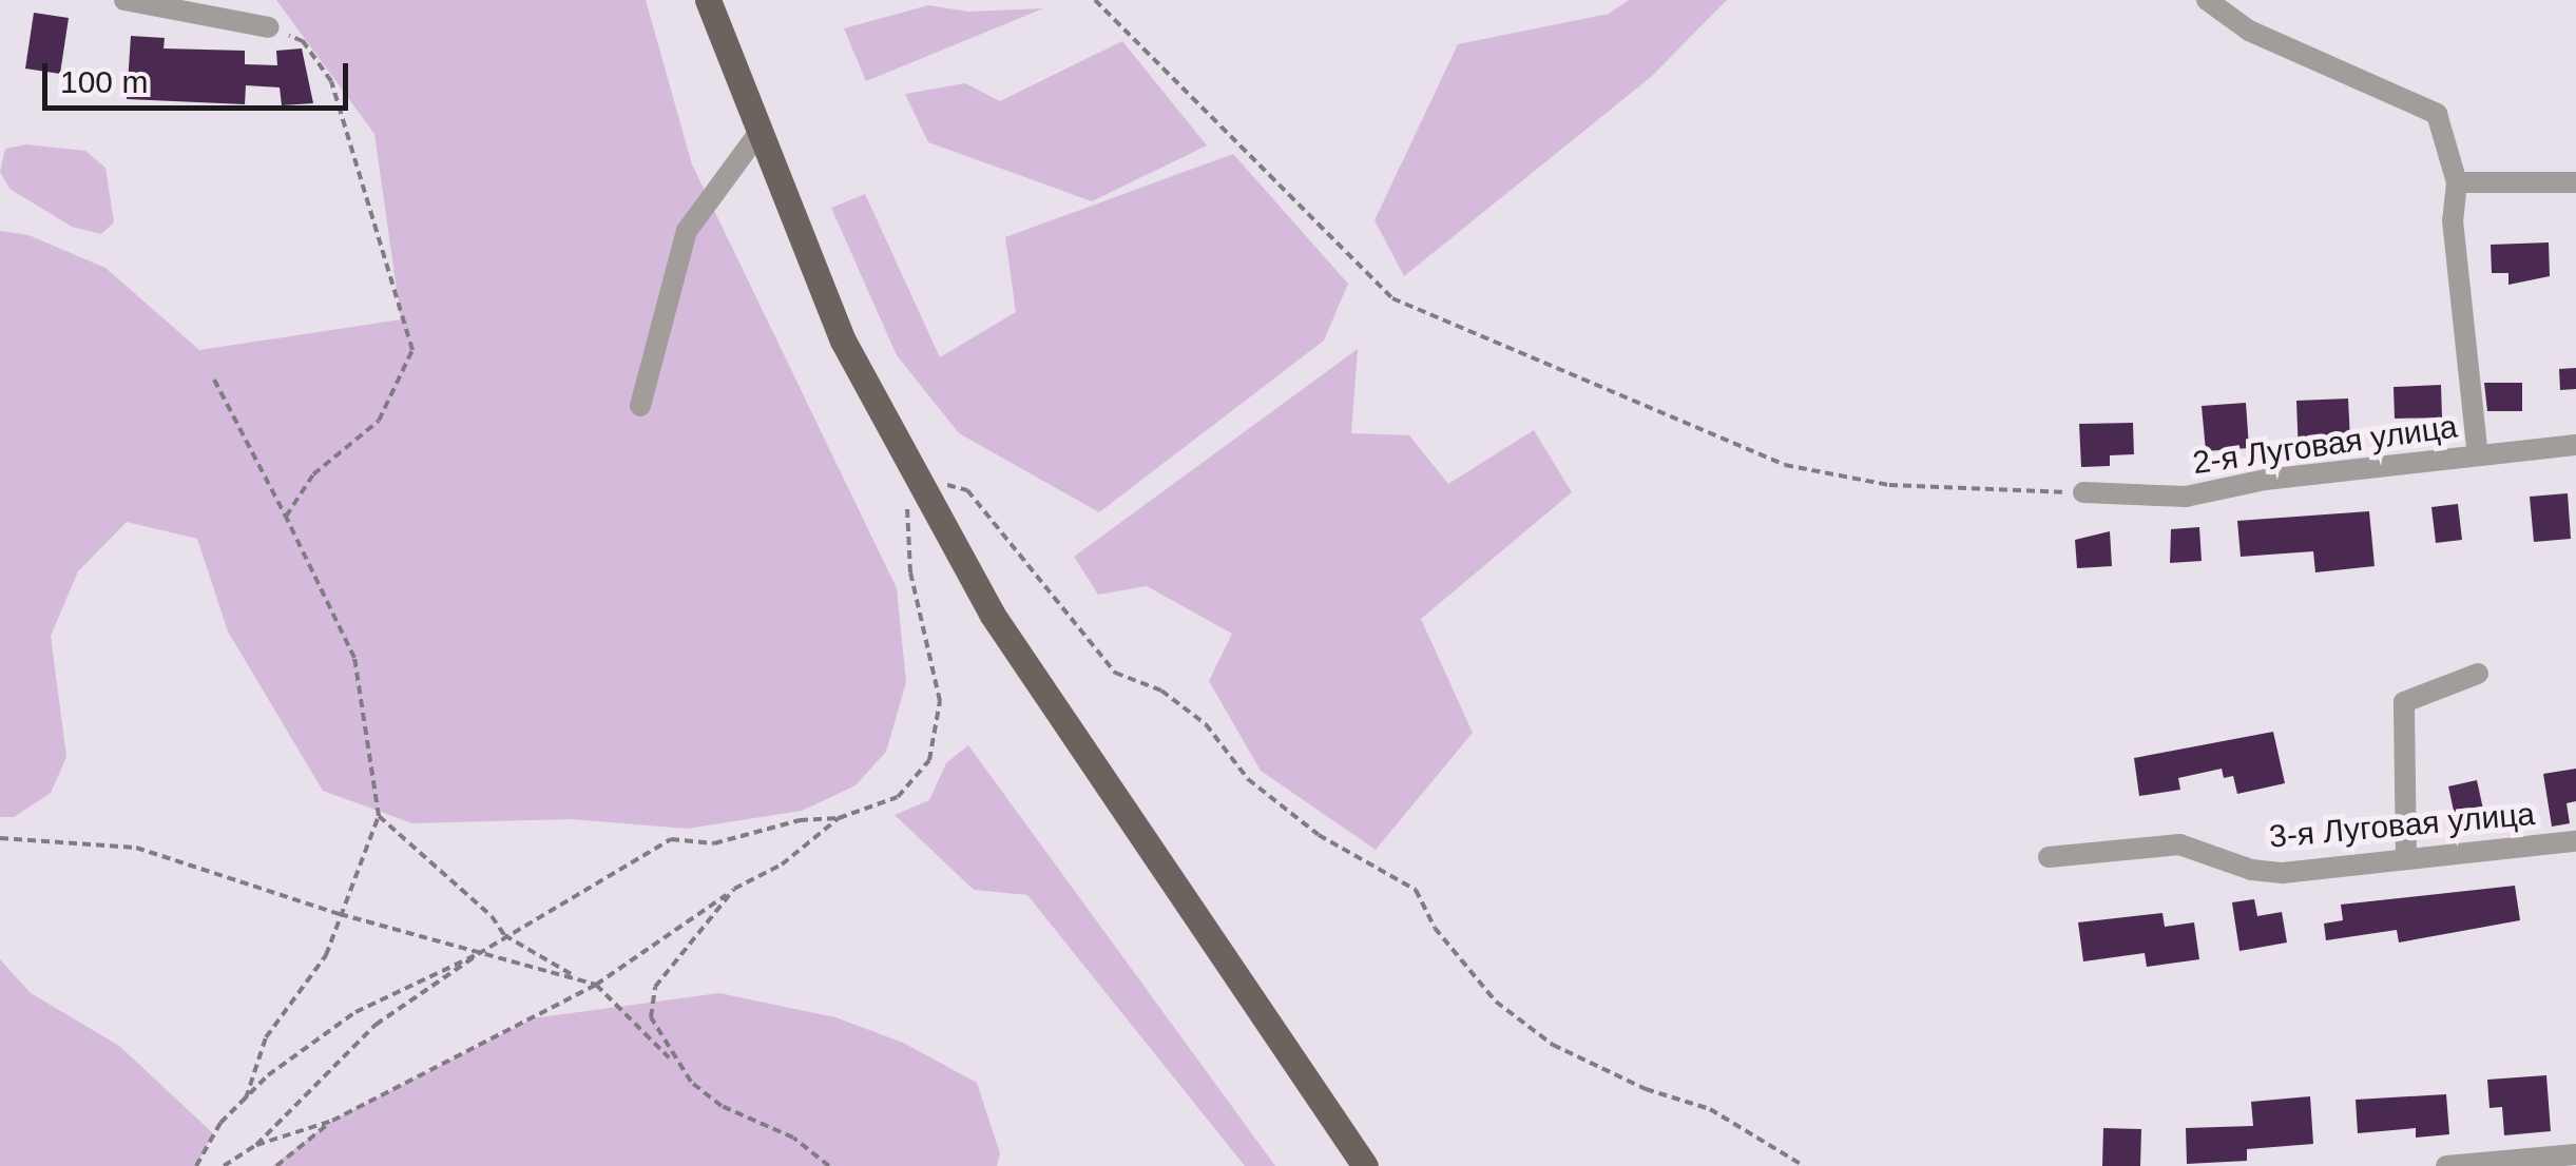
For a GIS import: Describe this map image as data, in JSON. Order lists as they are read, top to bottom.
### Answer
{
  "streets": {
    "street": ["2-я Луговая улица", "3-я Луговая улица"]
  },
  "scale_bar": "100 m"
}
